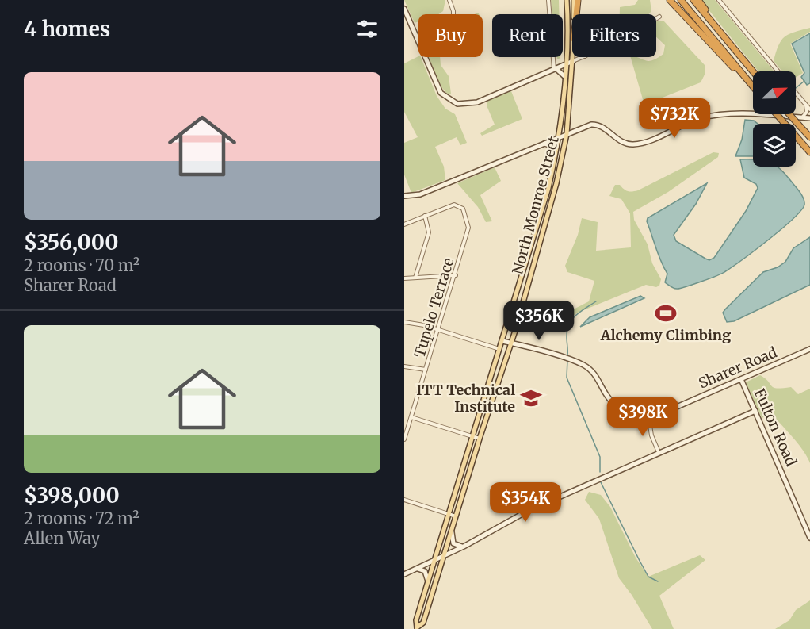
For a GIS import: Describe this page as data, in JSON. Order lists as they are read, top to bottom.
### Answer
{
  "streets": {
    "main road": ["North Monroe Street"],
    "street": ["Tupelo Terrace", "Sharer Road", "Fulton Road"]
  },
  "crossings": [
    ["North Monroe Street", "Sharer Road"],
    ["Sharer Road", "Fulton Road"]
  ],
  "places": {
    "sports": ["Alchemy Climbing"],
    "school or university": ["ITT Technical Institute"]
  },
  "north": "top right",
  "page": {
    "heading": "4 homes",
    "chip": ["Buy", "Rent", "Filters"],
    "list": [
      {
        "name": "$356,000",
        "note": "2 rooms · 70 m² · Sharer Road"
      },
      {
        "name": "$398,000",
        "note": "2 rooms · 72 m² · Allen Way"
      }
    ],
    "price": [
      "$732K",
      "$356K",
      "$398K",
      "$354K"
    ]
  }
}
